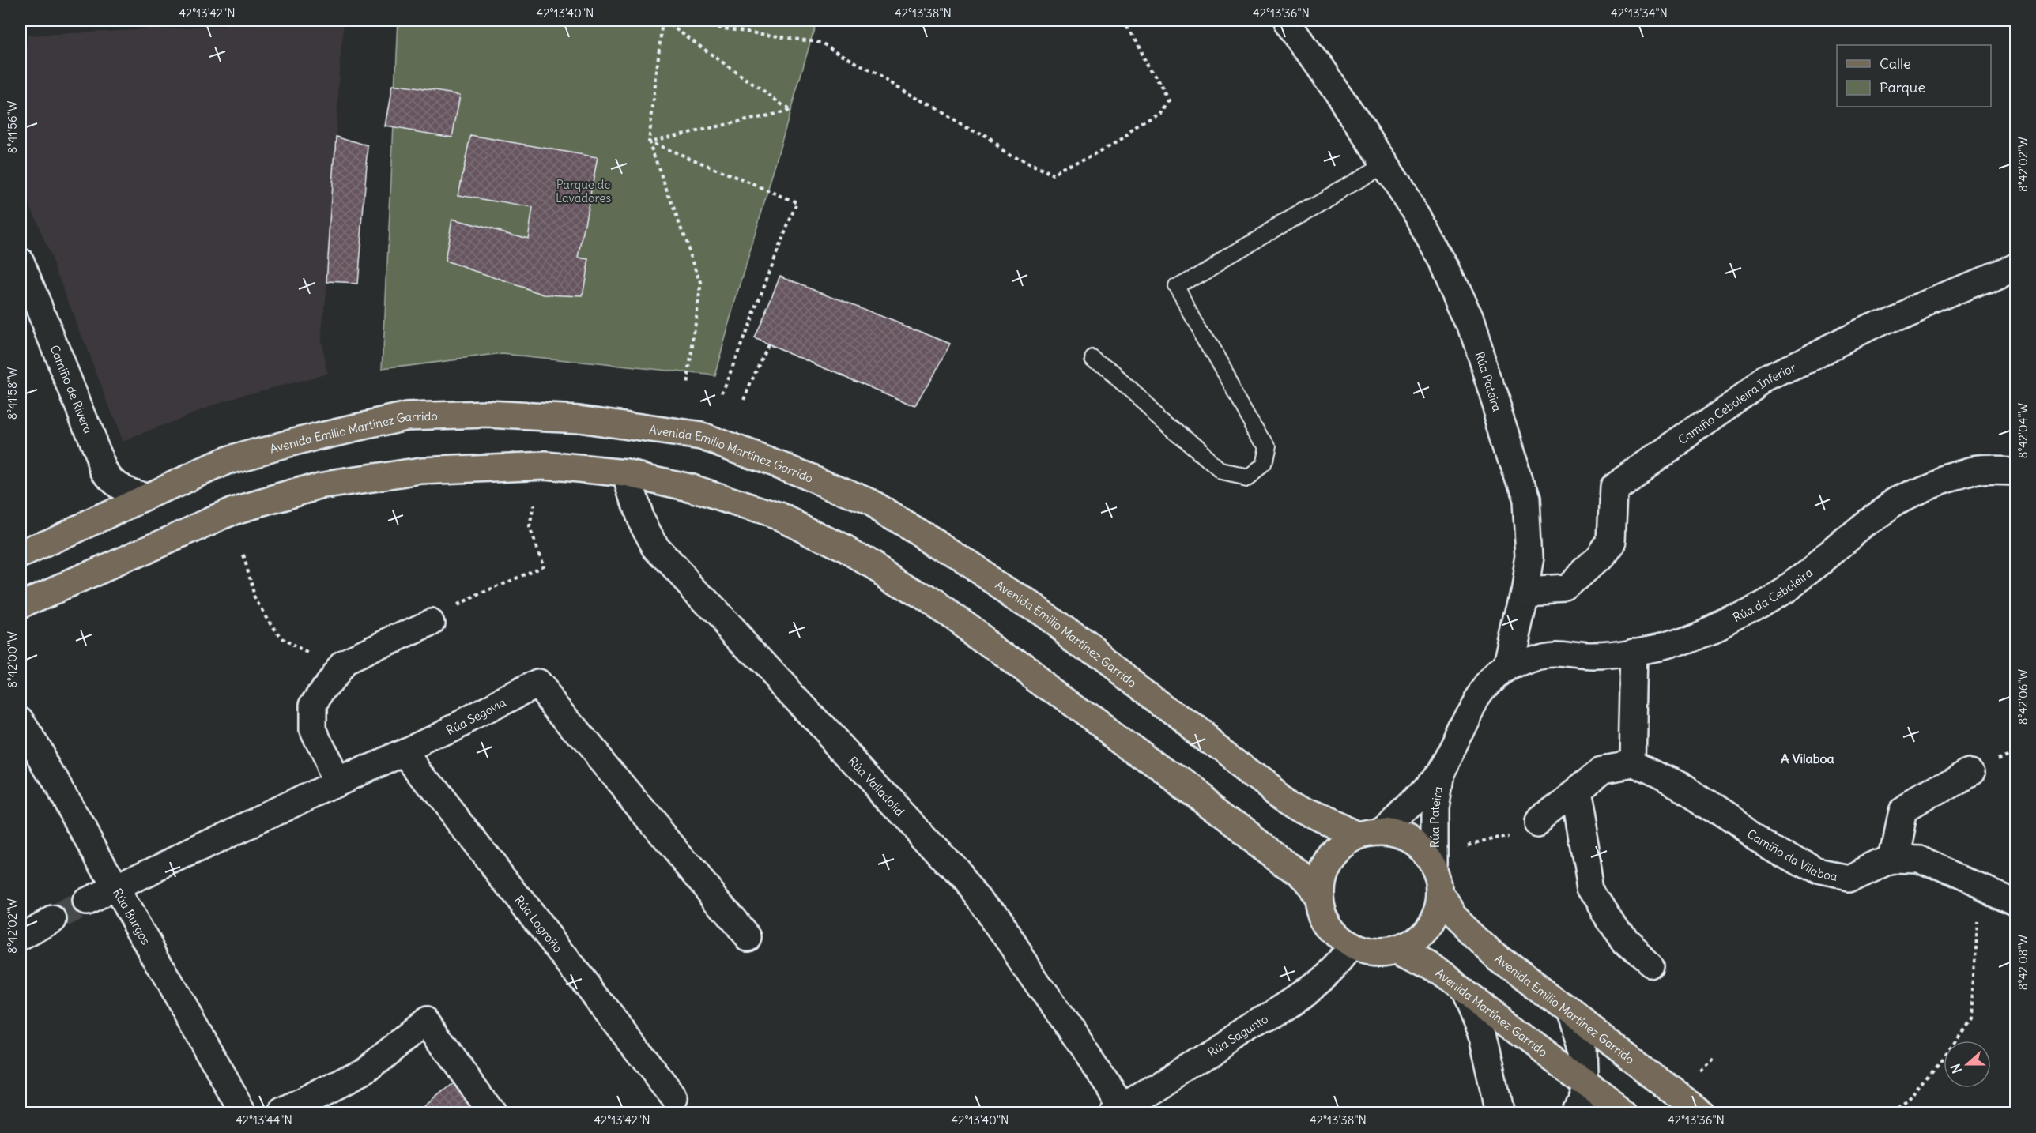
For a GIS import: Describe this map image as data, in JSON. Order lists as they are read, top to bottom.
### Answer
{
  "streets": {
    "main road": ["Avenida Emilio Martínez Garrido", "Avenida Martínez Garrido"],
    "street": [
      "Rúa Pateira",
      "Camiño de Rivera",
      "Camiño Ceboleira Inferior",
      "Rúa da Ceboleira",
      "Rúa Segovia",
      "Rúa Valladolid",
      "Camiño da Vilaboa",
      "Rúa Burgos",
      "Rúa Logroño",
      "Rúa Sagunto"
    ]
  },
  "crossings": [
    ["Rúa Pateira", "Camiño Ceboleira Inferior"],
    ["Rúa Pateira", "Avenida Emilio Martínez Garrido"],
    ["Rúa Pateira", "Rúa da Ceboleira"],
    ["Rúa Pateira", "Avenida Martínez Garrido"],
    ["Rúa Pateira", "Rúa Sagunto"],
    ["Camiño de Rivera", "Avenida Emilio Martínez Garrido"],
    ["Avenida Emilio Martínez Garrido", "Avenida Martínez Garrido"],
    ["Avenida Emilio Martínez Garrido", "Rúa Sagunto"],
    ["Rúa Segovia", "Rúa Burgos"],
    ["Rúa Segovia", "Rúa Logroño"],
    ["Rúa Valladolid", "Rúa Sagunto"],
    ["Avenida Martínez Garrido", "Rúa Sagunto"]
  ],
  "districts": ["A Vilaboa"],
  "parks": ["Parque de Lavadores"],
  "legend": ["Calle", "Parque"],
  "north": "left",
  "coordinates": [
    "42°13'42\"N",
    "42°13'40\"N",
    "42°13'38\"N",
    "42°13'36\"N",
    "42°13'34\"N",
    "8°41'56\"W",
    "8°42'02\"W",
    "8°41'58\"W",
    "8°42'04\"W",
    "8°42'00\"W",
    "8°42'06\"W",
    "8°42'08\"W",
    "42°13'44\"N"
  ]
}
